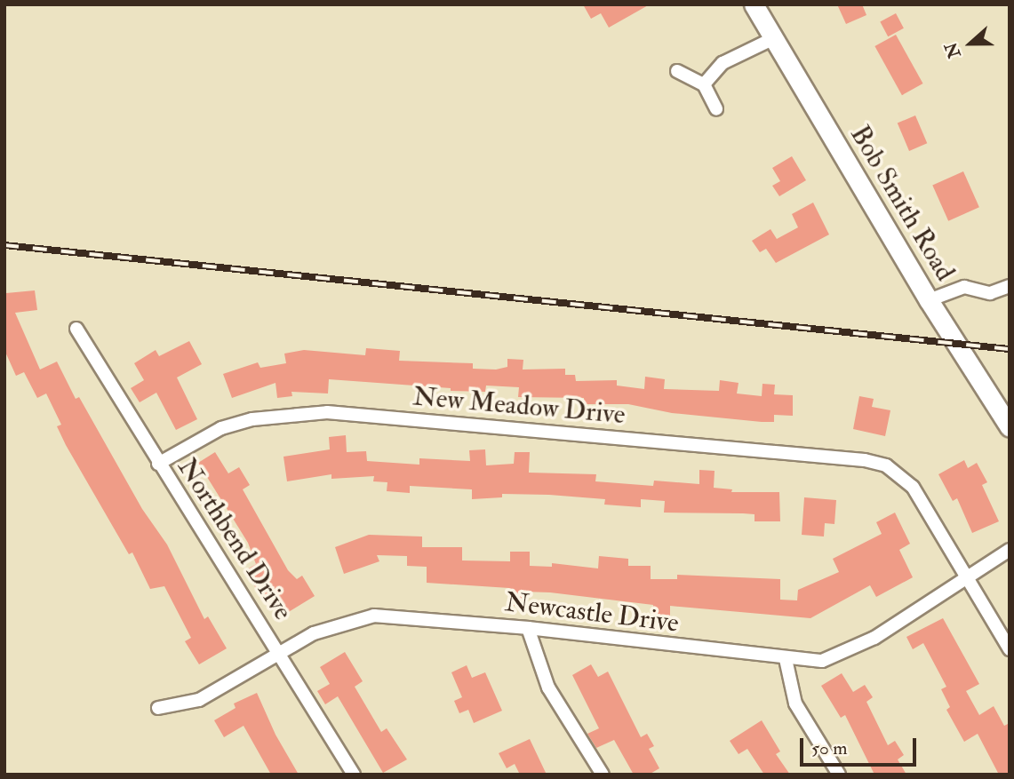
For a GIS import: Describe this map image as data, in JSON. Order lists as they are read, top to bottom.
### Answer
{
  "streets": {
    "street": [
      "Bob Smith Road",
      "New Meadow Drive",
      "Northbend Drive",
      "Newcastle Drive"
    ]
  },
  "crossings": [
    ["New Meadow Drive", "Northbend Drive"],
    ["New Meadow Drive", "Newcastle Drive"],
    ["Northbend Drive", "Newcastle Drive"]
  ],
  "scale_bar": "50 m",
  "north": "left"
}
